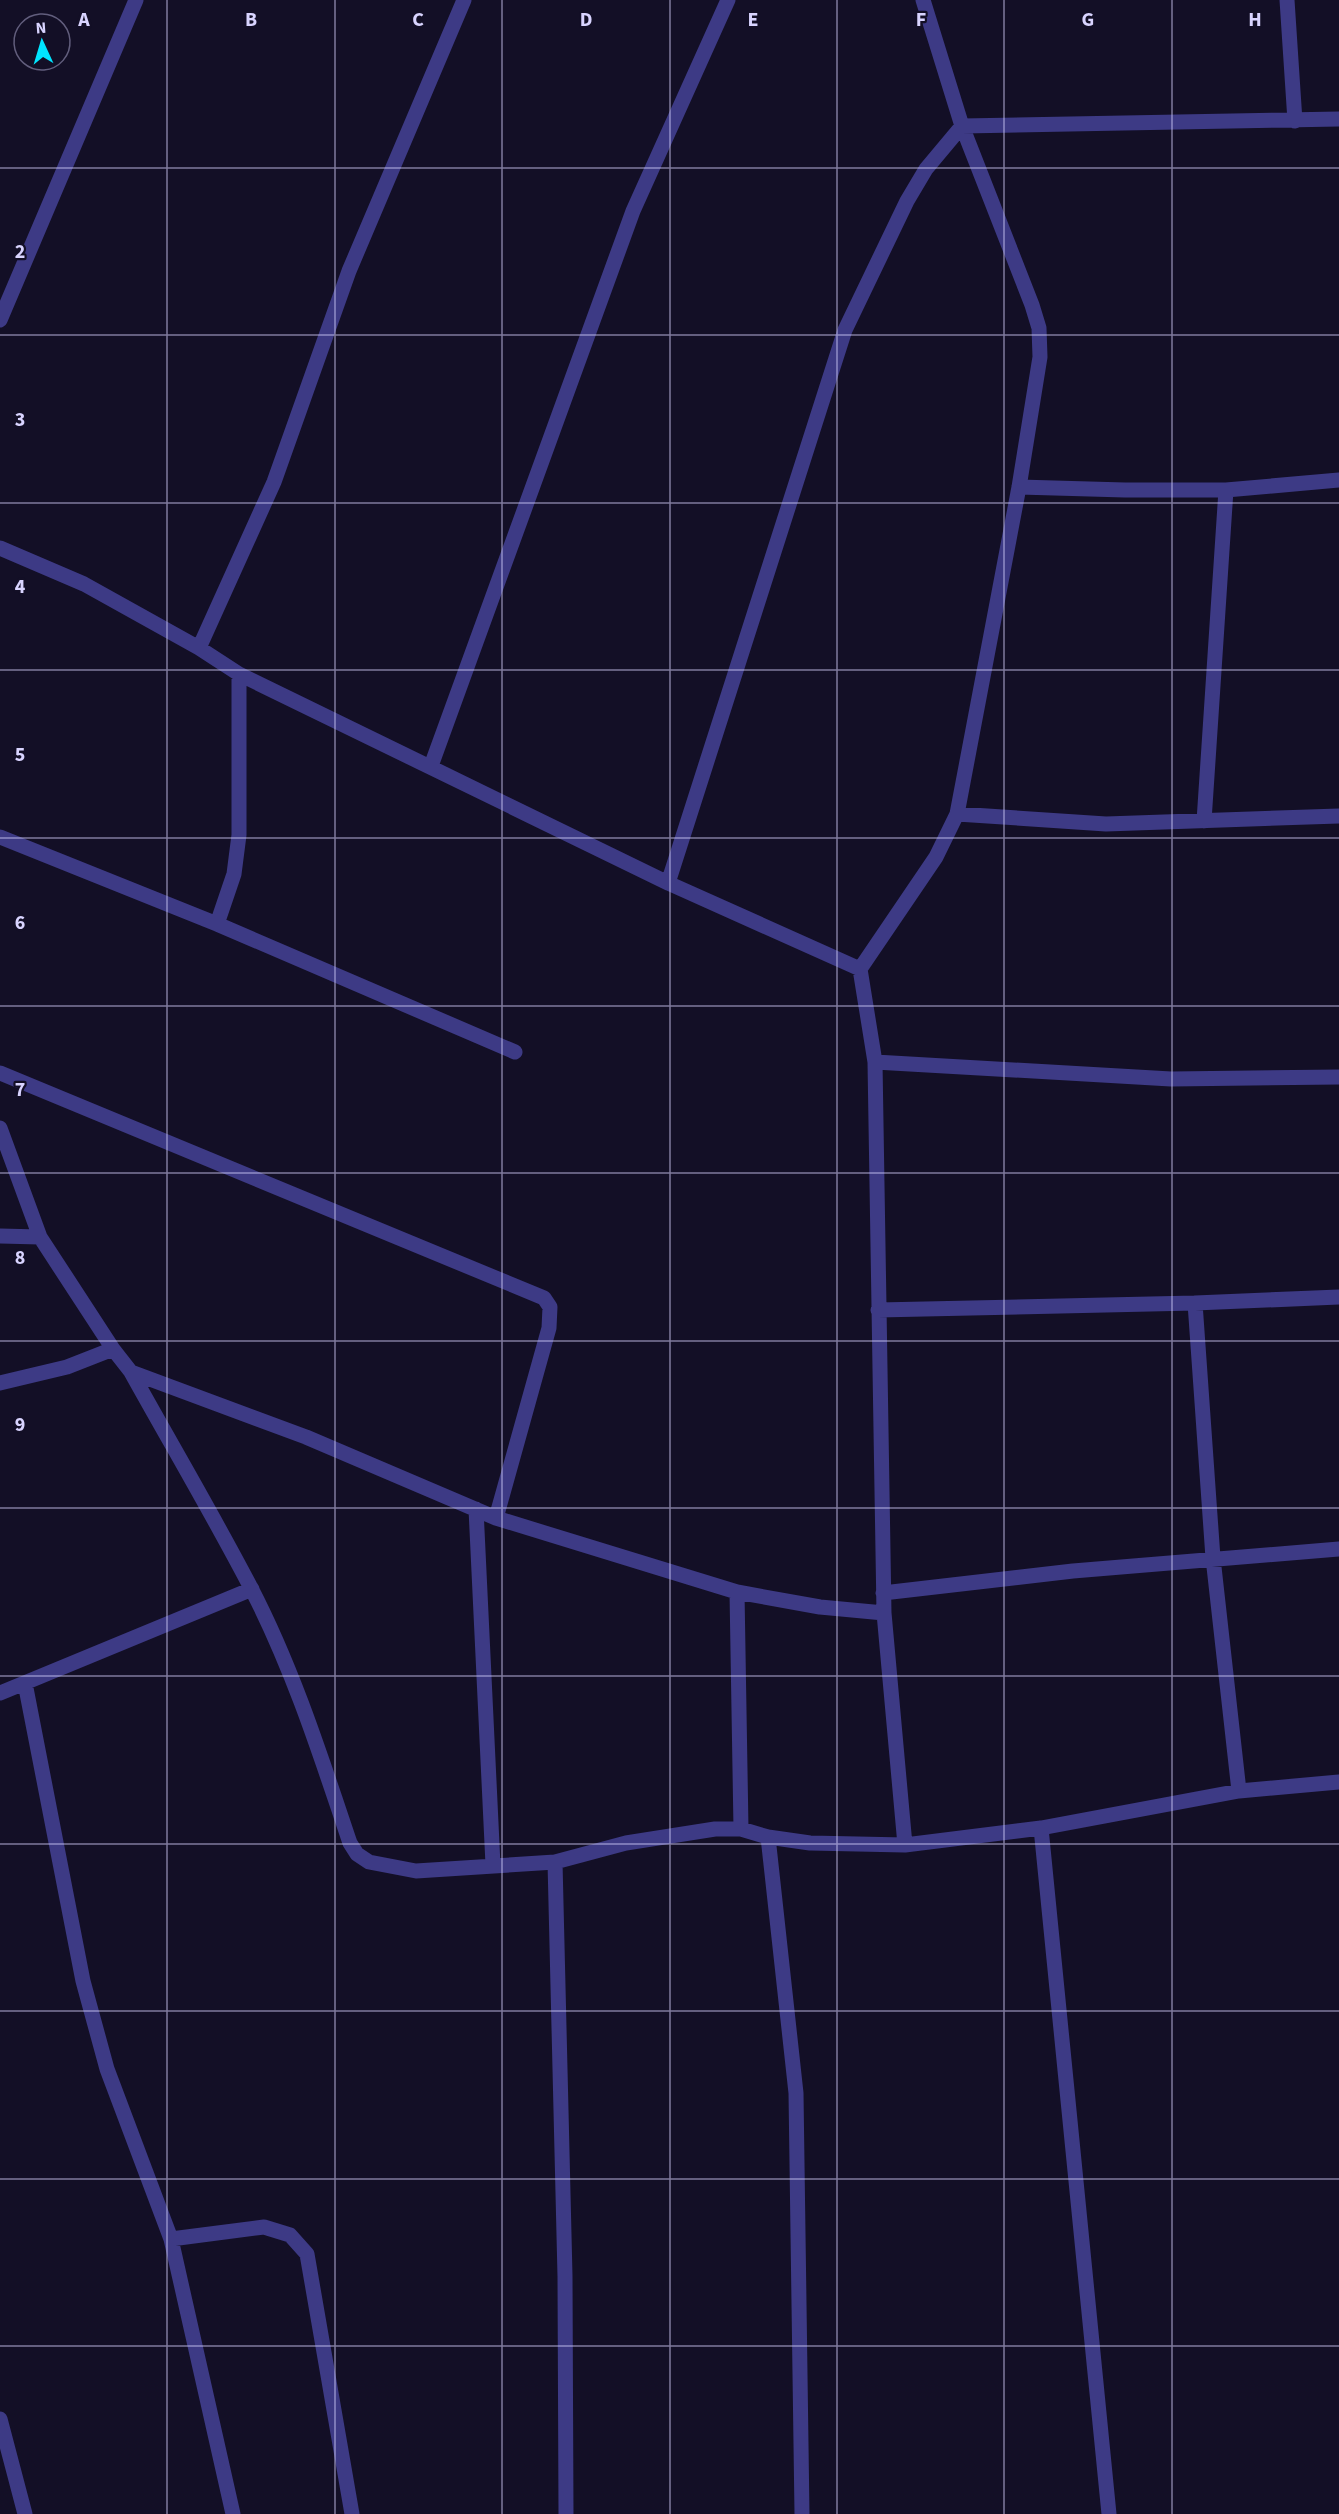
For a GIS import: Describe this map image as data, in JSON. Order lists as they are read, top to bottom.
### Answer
{
  "north": "top",
  "grid": {
    "columns": [
      "A",
      "B",
      "C",
      "D",
      "E",
      "F",
      "G",
      "H"
    ],
    "rows": [
      "2",
      "3",
      "4",
      "5",
      "6",
      "7",
      "8",
      "9"
    ]
  }
}
